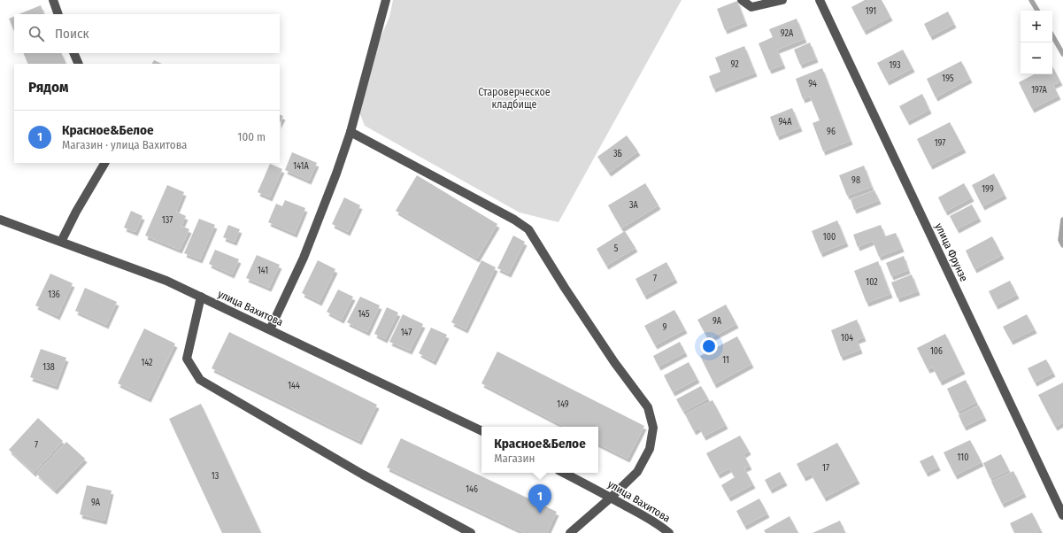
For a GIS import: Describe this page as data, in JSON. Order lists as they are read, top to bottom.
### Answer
{
  "streets": {
    "street": ["улица Фрунзе", "улица Вахитова"]
  },
  "parks": ["Староверческое кладбище"],
  "house_numbers": [
    "191",
    "92А",
    "92",
    "193",
    "195",
    "94",
    "197А",
    "94А",
    "96",
    "197",
    "3Б",
    "141А",
    "98",
    "199",
    "3А",
    "137",
    "100",
    "5",
    "141",
    "7",
    "102",
    "136",
    "145",
    "9А",
    "9",
    "147",
    "104",
    "106",
    "11",
    "142",
    "138",
    "144",
    "149",
    "7",
    "110",
    "17",
    "13",
    "146",
    "9А"
  ],
  "page": {
    "map_buttons": ["+", "−"],
    "search": "Поиск",
    "heading": "Рядом",
    "list": [
      {
        "mark": "1",
        "name": "Красное&Белое",
        "note": "Магазин · улица Вахитова",
        "value": "100 m"
      }
    ],
    "popup": ["Красное&Белое", "Магазин"],
    "pins": "1"
  }
}
